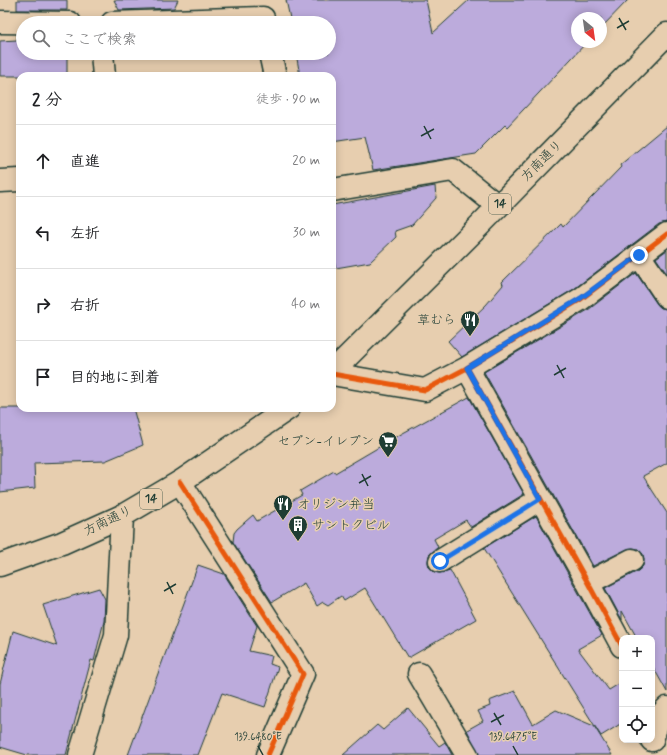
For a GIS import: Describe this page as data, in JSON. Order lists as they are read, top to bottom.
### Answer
{
  "streets": {
    "street": ["方南通り", "14"]
  },
  "places": {
    "restaurant": ["草むら", "オリジン弁当"],
    "supermarket": ["セブン-イレブン"],
    "building": ["サントクビル"]
  },
  "north": "bottom right",
  "page": {
    "search": "ここで検索",
    "heading": ["2 分", "徒歩 · 90 m"],
    "list": [
      ["直進", "20 m"],
      ["左折", "30 m"],
      ["右折", "40 m"],
      "目的地に到着"
    ],
    "map_buttons": ["+", "−"]
  },
  "coordinates": ["139.6480°E", "139.6475°E"]
}
